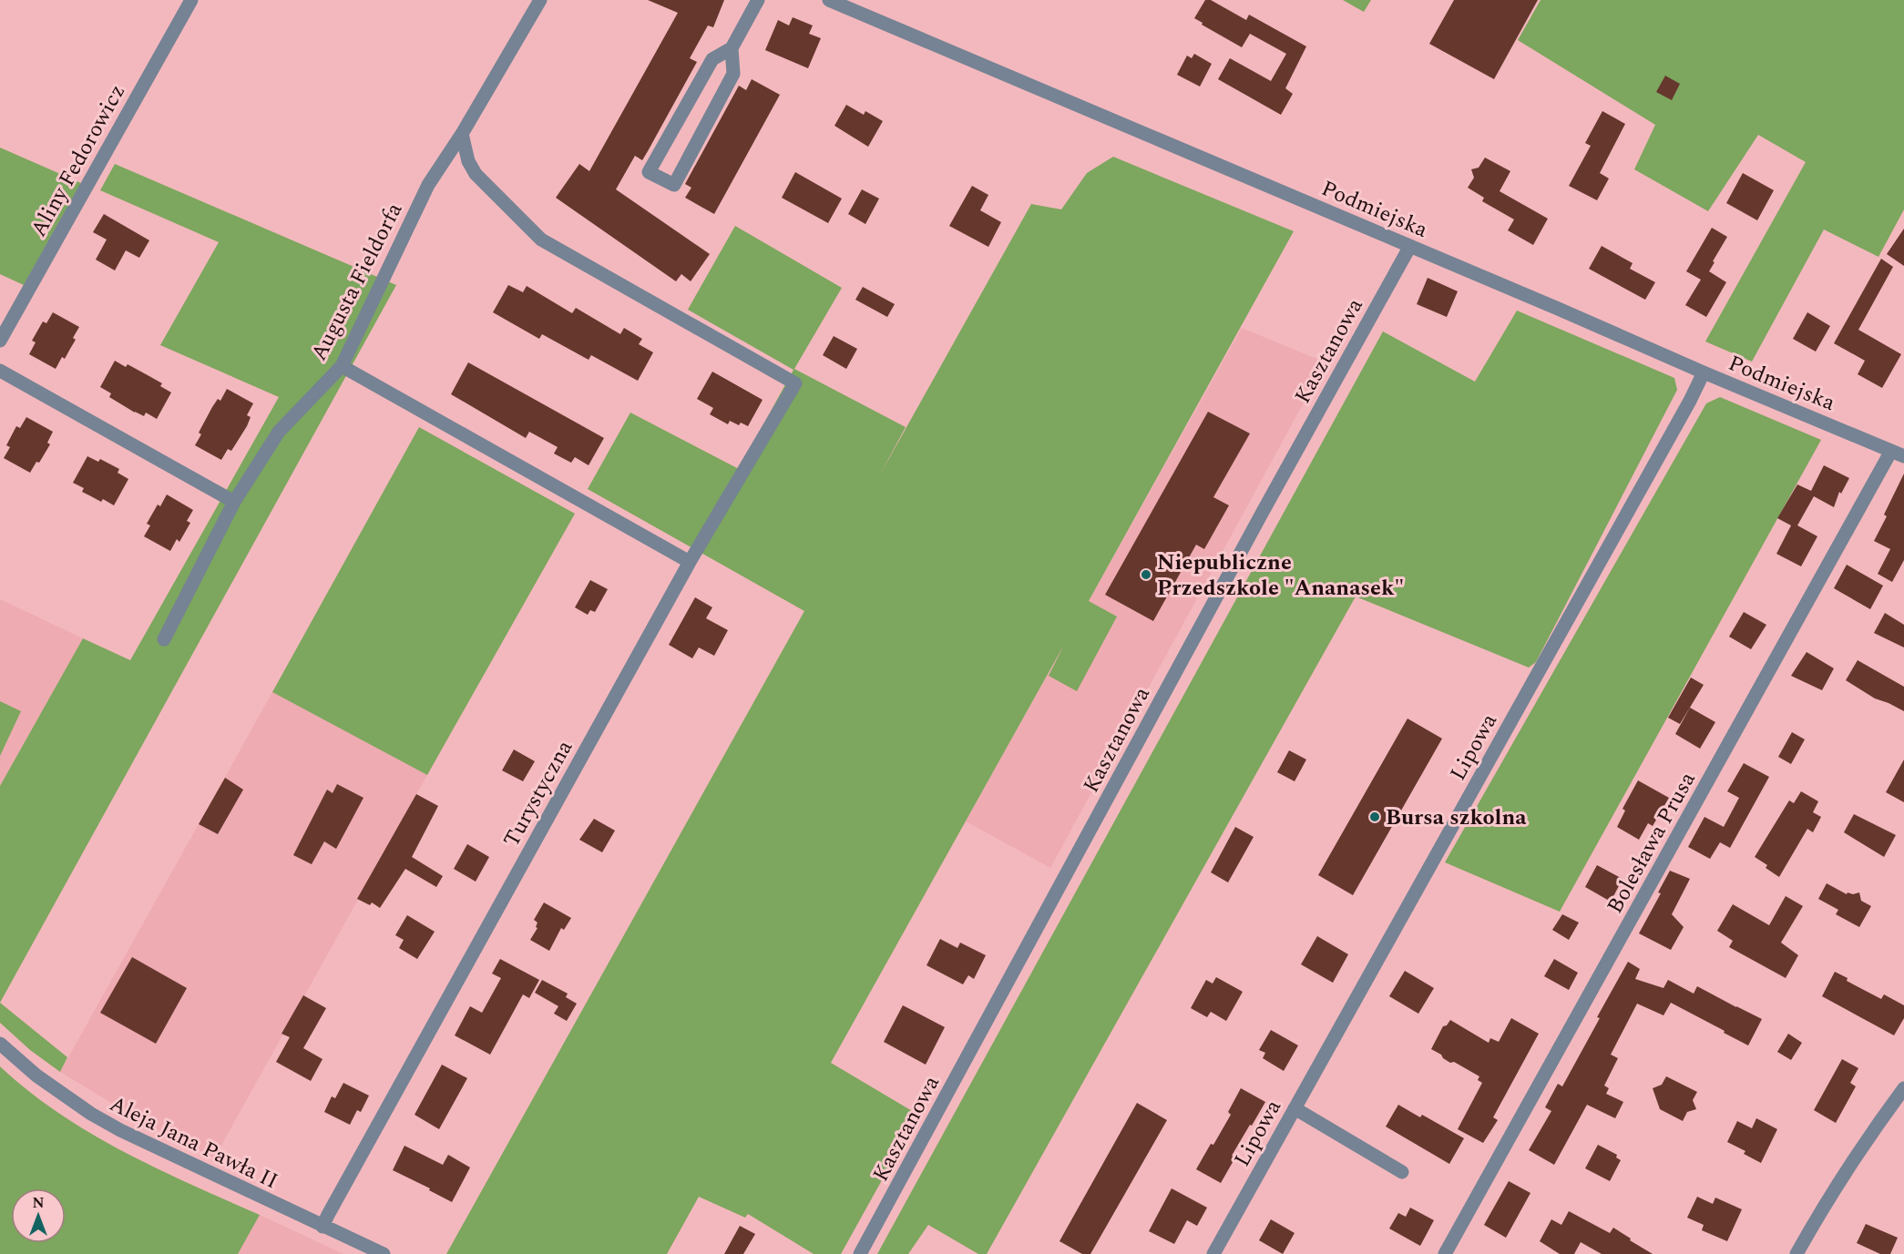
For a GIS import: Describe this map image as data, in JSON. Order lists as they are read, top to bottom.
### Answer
{
  "streets": {
    "street": [
      "Aliny Fedorowicz",
      "Podmiejska",
      "Augusta Fieldorfa",
      "Kasztanowa",
      "Lipowa",
      "Turystyczna",
      "Bolesława Prusa",
      "Aleja Jana Pawła II"
    ]
  },
  "crossings": [
    ["Podmiejska", "Kasztanowa"],
    ["Podmiejska", "Lipowa"],
    ["Podmiejska", "Bolesława Prusa"],
    ["Augusta Fieldorfa", "Turystyczna"],
    ["Turystyczna", "Aleja Jana Pawła II"]
  ],
  "places": ["Niepubliczne Przedszkole \"Ananasek\"", "Bursa szkolna"],
  "north": "top"
}
